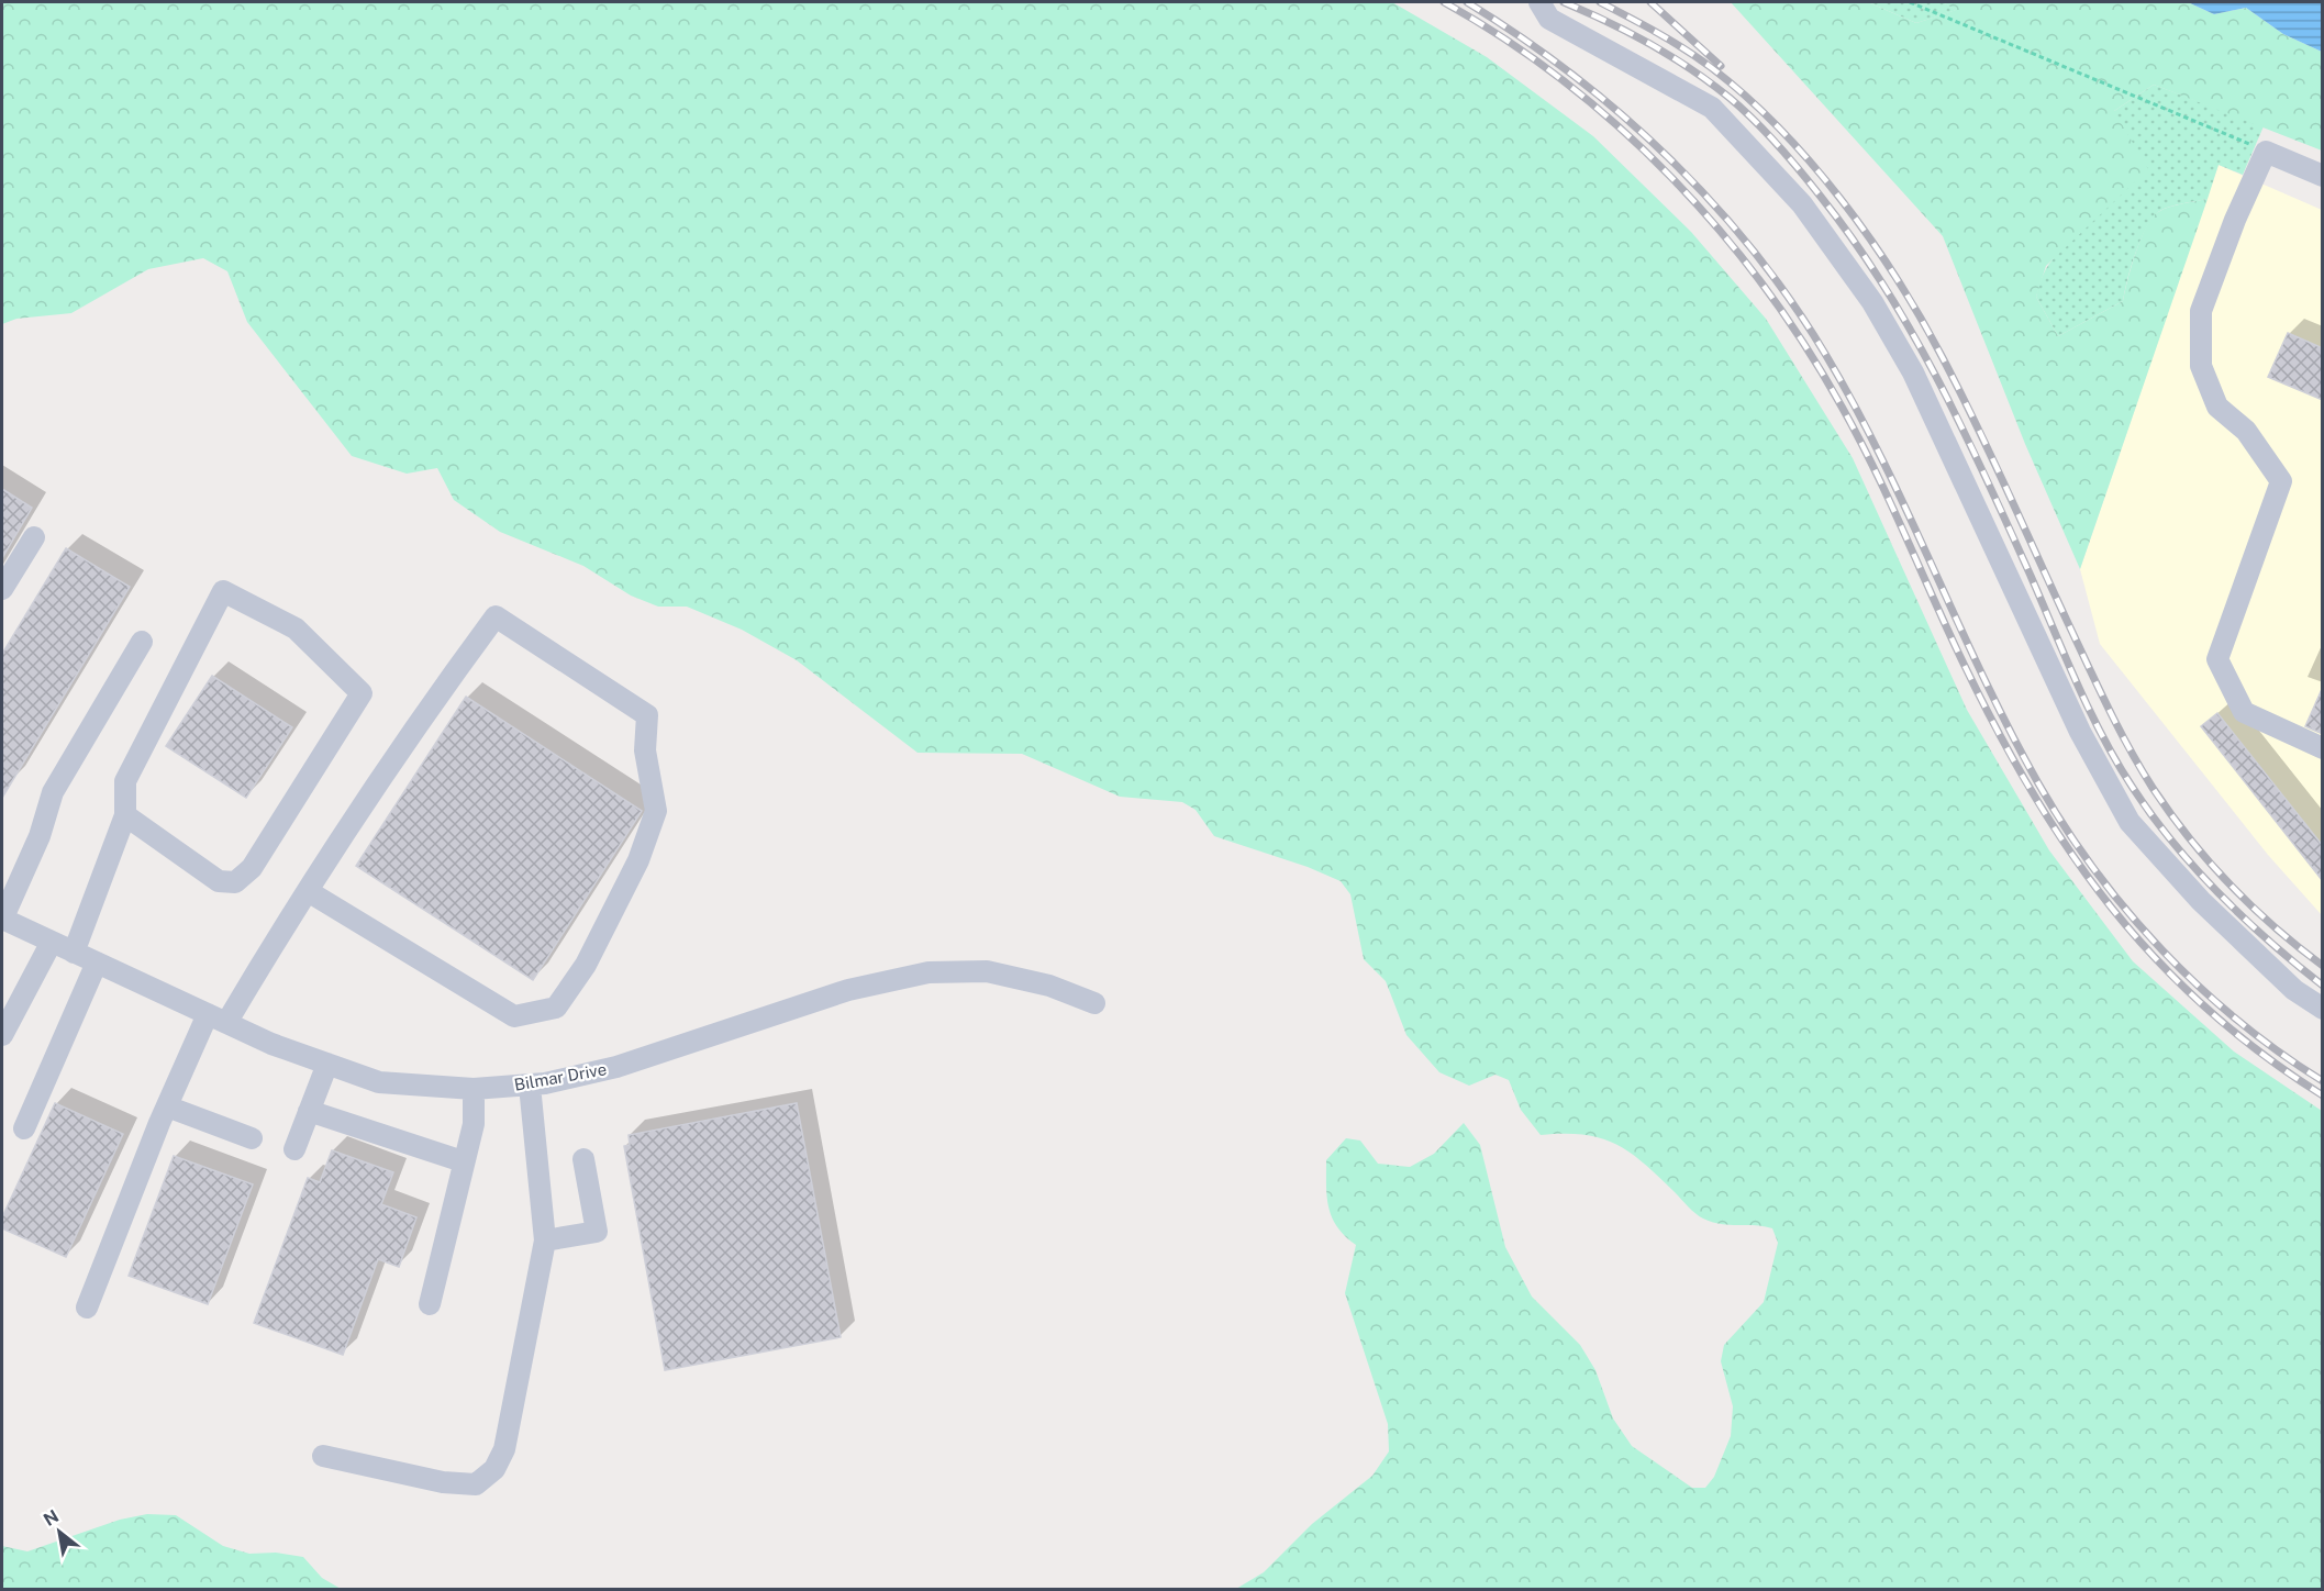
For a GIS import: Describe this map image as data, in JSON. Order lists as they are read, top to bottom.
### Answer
{
  "streets": {
    "street": ["Bilmar Drive"]
  },
  "north": "top left"
}
